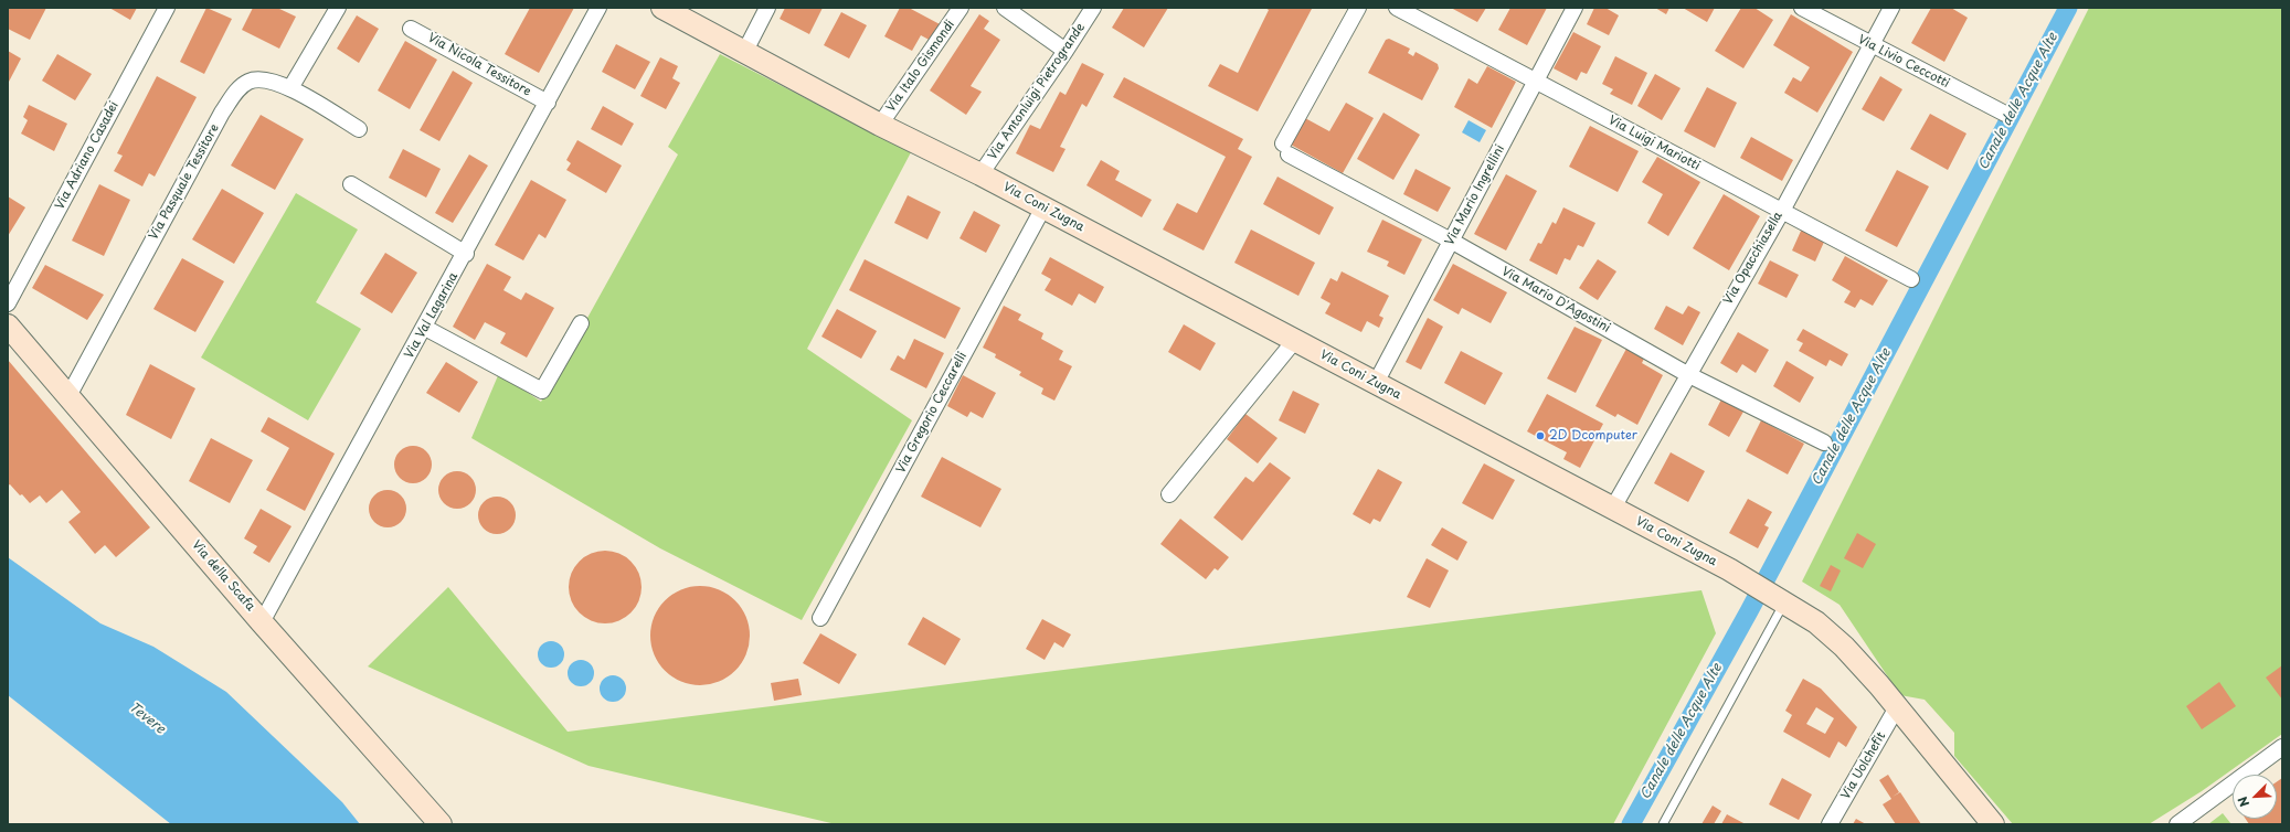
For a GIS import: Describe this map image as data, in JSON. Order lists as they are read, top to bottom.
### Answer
{
  "streets": {
    "street": [
      "Via Livio Ceccotti",
      "Via Nicola Tessitore",
      "Via Italo Gismondi",
      "Via Antonluigi Pietrogrande",
      "Via Luigi Mariotti",
      "Via Adriano Casadei",
      "Via Pasquale Tessitore",
      "Via Mario Ingrellini",
      "Via Coni Zugna",
      "Via Opacchiasella",
      "Via Mario D'Agostini",
      "Via Val Lagarina",
      "Via Gregorio Ceccarelli",
      "Via della Scafa",
      "Via Uolchefit"
    ]
  },
  "crossings": [
    ["Via Livio Ceccotti", "Via Opacchiasella"],
    ["Via Nicola Tessitore", "Via Val Lagarina"],
    ["Via Italo Gismondi", "Via Coni Zugna"],
    ["Via Antonluigi Pietrogrande", "Via Coni Zugna"],
    ["Via Luigi Mariotti", "Via Mario Ingrellini"],
    ["Via Luigi Mariotti", "Via Opacchiasella"],
    ["Via Pasquale Tessitore", "Via della Scafa"],
    ["Via Mario Ingrellini", "Via Coni Zugna"],
    ["Via Mario Ingrellini", "Via Mario D'Agostini"],
    ["Via Coni Zugna", "Via Opacchiasella"],
    ["Via Coni Zugna", "Via Gregorio Ceccarelli"],
    ["Via Coni Zugna", "Via Uolchefit"],
    ["Via Opacchiasella", "Via Mario D'Agostini"],
    ["Via Val Lagarina", "Via della Scafa"]
  ],
  "water": ["Canale delle Acque Alte", "Tevere"],
  "places": ["2D Dcomputer"],
  "north": "bottom left"
}
